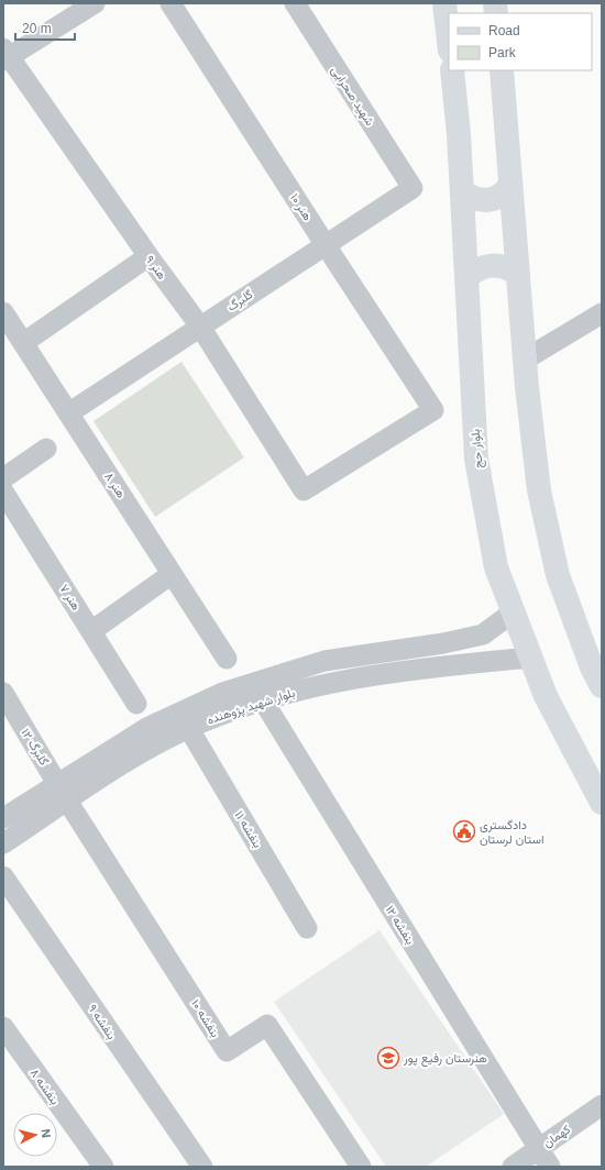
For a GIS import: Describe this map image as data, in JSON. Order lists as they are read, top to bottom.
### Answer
{
  "streets": {
    "main road": ["بلوار حج"],
    "street": [
      "شهید صحرایی",
      "هنر ۱۰",
      "هنر ۹",
      "گلبرگ",
      "هنر ۸",
      "هنر ۷",
      "بلوار شهید پژوهنده",
      "گلبرگ ۱۲",
      "بنفشه ۱۱",
      "بنفشه ۱۲",
      "بنفشه ۱۰",
      "بنفشه ۹",
      "بنفشه ۸",
      "کهمان"
    ]
  },
  "crossings": [
    ["شهید صحرایی", "گلبرگ"],
    ["هنر ۱۰", "هنر ۹"],
    ["هنر ۱۰", "گلبرگ"],
    ["هنر ۹", "گلبرگ"],
    ["گلبرگ", "هنر ۸"],
    ["بلوار حج", "بلوار شهید پژوهنده"],
    ["بلوار شهید پژوهنده", "گلبرگ ۱۲"],
    ["بلوار شهید پژوهنده", "بنفشه ۱۱"],
    ["بلوار شهید پژوهنده", "بنفشه ۱۲"],
    ["بلوار شهید پژوهنده", "بنفشه ۱۰"],
    ["گلبرگ ۱۲", "بنفشه ۱۰"],
    ["بنفشه ۱۲", "کهمان"]
  ],
  "places": {
    "public building": ["دادگستری استان لرستان"],
    "school or university": ["هنرستان رفیع پور"]
  },
  "legend": ["Road", "Park"],
  "scale_bar": "20 m",
  "north": "right"
}
